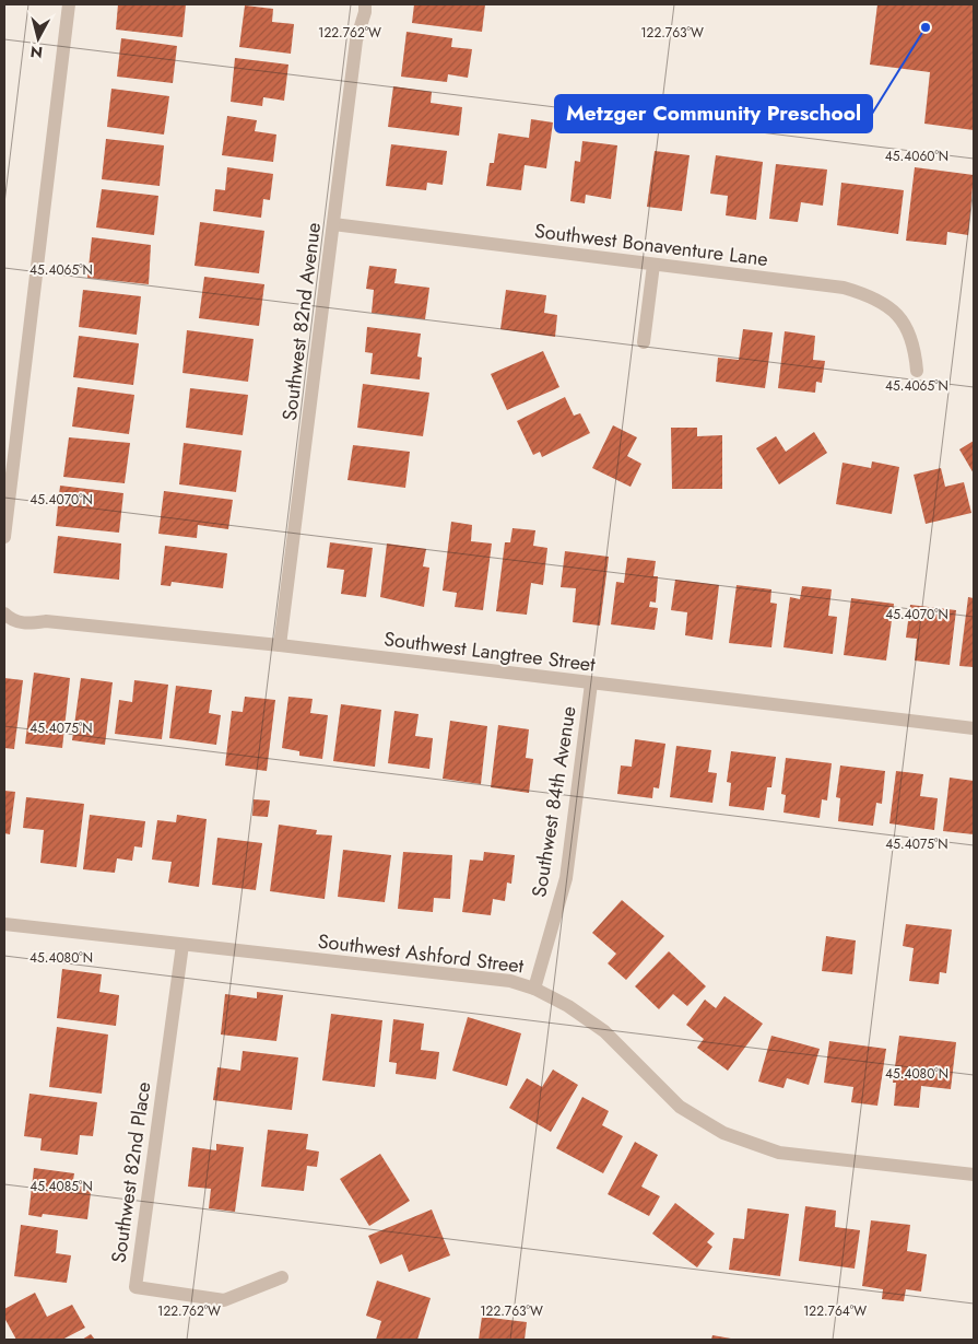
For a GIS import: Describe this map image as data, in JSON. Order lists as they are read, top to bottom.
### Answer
{
  "streets": {
    "street": [
      "Southwest Bonaventure Lane",
      "Southwest 82nd Avenue",
      "Southwest Langtree Street",
      "Southwest 84th Avenue",
      "Southwest Ashford Street",
      "Southwest 82nd Place"
    ]
  },
  "crossings": [
    ["Southwest Bonaventure Lane", "Southwest 82nd Avenue"],
    ["Southwest 82nd Avenue", "Southwest Langtree Street"],
    ["Southwest Langtree Street", "Southwest 84th Avenue"],
    ["Southwest 84th Avenue", "Southwest Ashford Street"],
    ["Southwest Ashford Street", "Southwest 82nd Place"]
  ],
  "places": ["Metzger Community Preschool"],
  "north": "bottom",
  "coordinates": [
    "122.762°W",
    "122.763°W",
    "45.4060°N",
    "45.4065°N",
    "45.4070°N",
    "45.4075°N",
    "45.4080°N",
    "45.4085°N",
    "122.764°W"
  ]
}
